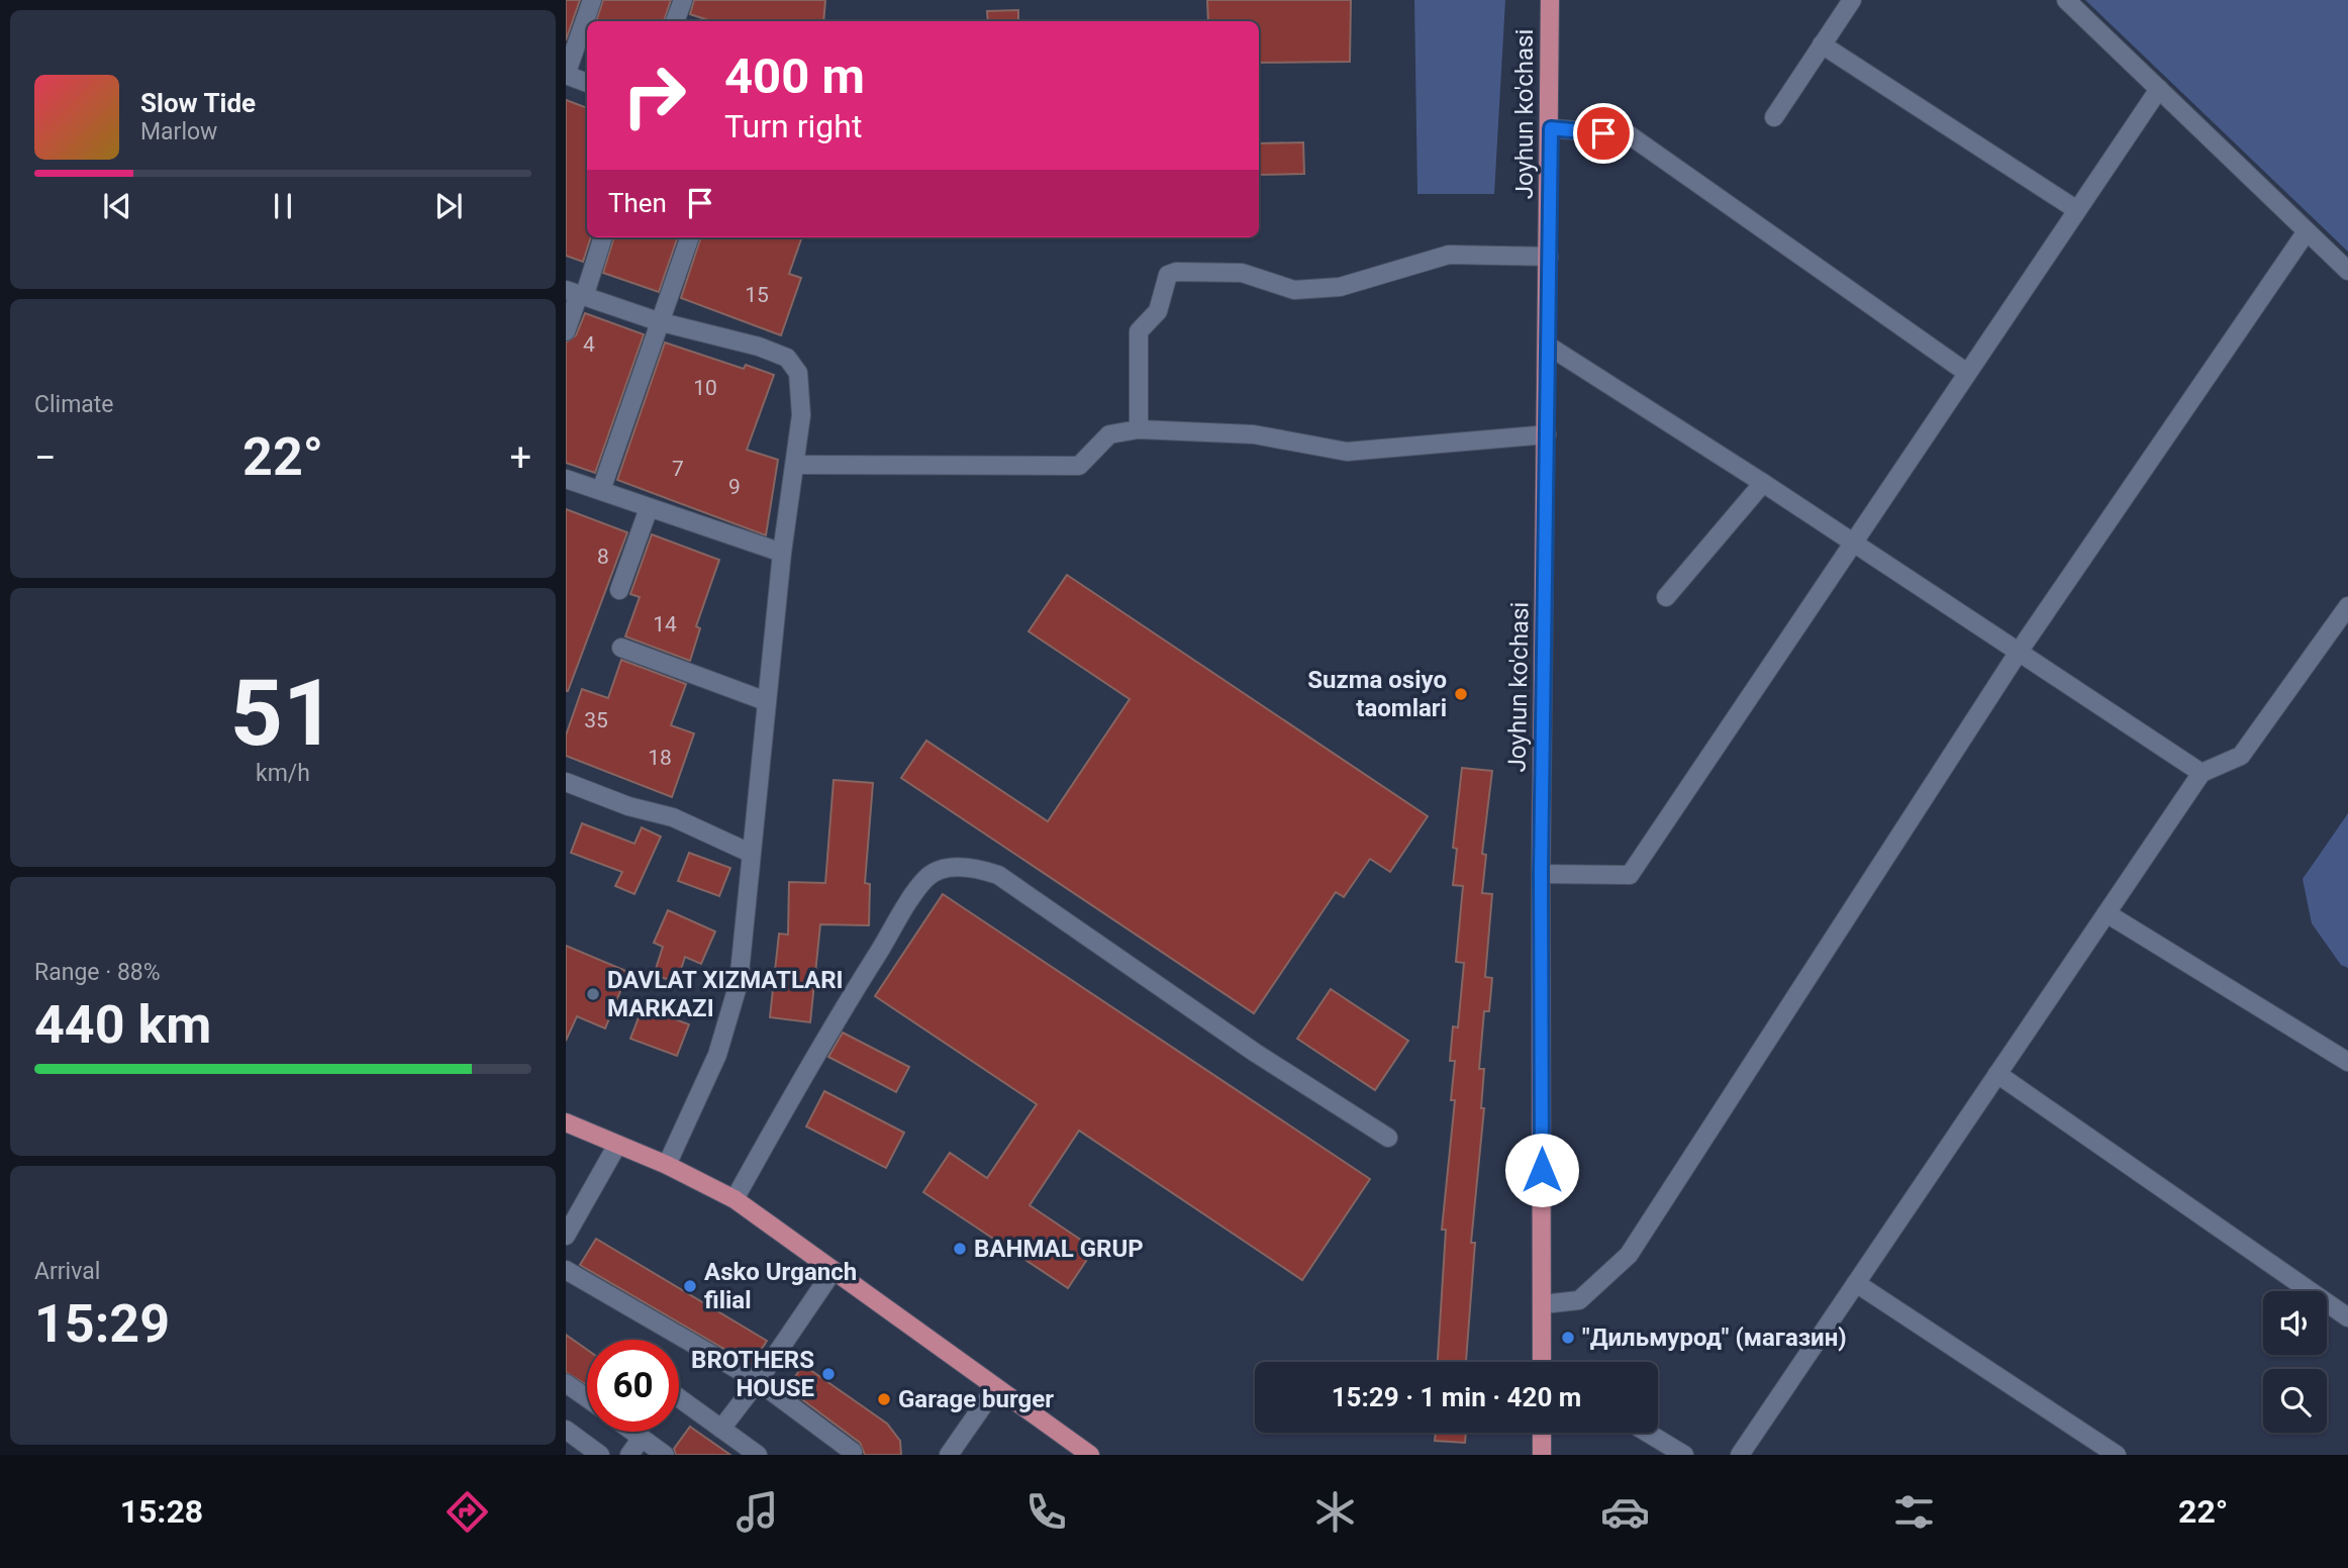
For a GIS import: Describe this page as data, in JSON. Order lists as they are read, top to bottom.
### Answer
{
  "streets": {
    "main road": ["Joyhun ko'chasi"]
  },
  "places": [
    "Suzma osiyo taomlari",
    "DAVLAT XIZMATLARI MARKAZI",
    "BAHMAL GRUP",
    "Asko Urganch filial",
    "\"Дильмурод\" (магазин)",
    "BROTHERS HOUSE",
    "Garage burger"
  ],
  "house_numbers": [
    "15",
    "4",
    "10",
    "7",
    "9",
    "8",
    "14",
    "35",
    "18"
  ],
  "page": {
    "turn": ["400 m", "Turn right"],
    "song": ["Slow Tide", "Marlow"],
    "then": "Then",
    "tile": [
      "Climate",
      ["51", "km/h"],
      ["Range · 88%", "440 km"],
      ["Arrival", "15:29"]
    ],
    "heat": ["−", "22°", "+"],
    "limit": "60",
    "trip": "15:29 · 1 min · 420 m",
    "tabs": ["15:28", "22°"]
  }
}
